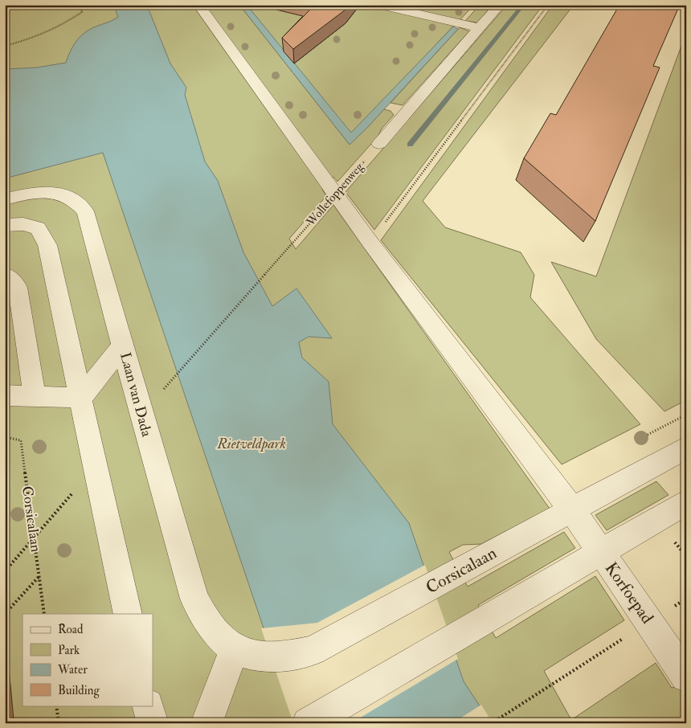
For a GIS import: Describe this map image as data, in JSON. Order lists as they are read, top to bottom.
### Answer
{
  "streets": {
    "street": ["Laan van Dada", "Corsicalaan", "Korfoepad"],
    "path": ["Wollefoppenweg"]
  },
  "crossings": [
    ["Wollefoppenweg", "Korfoepad"],
    ["Laan van Dada", "Corsicalaan"],
    ["Corsicalaan", "Korfoepad"]
  ],
  "parks": ["Rietveldpark"],
  "legend": [
    "Road",
    "Park",
    "Water",
    "Building"
  ]
}
